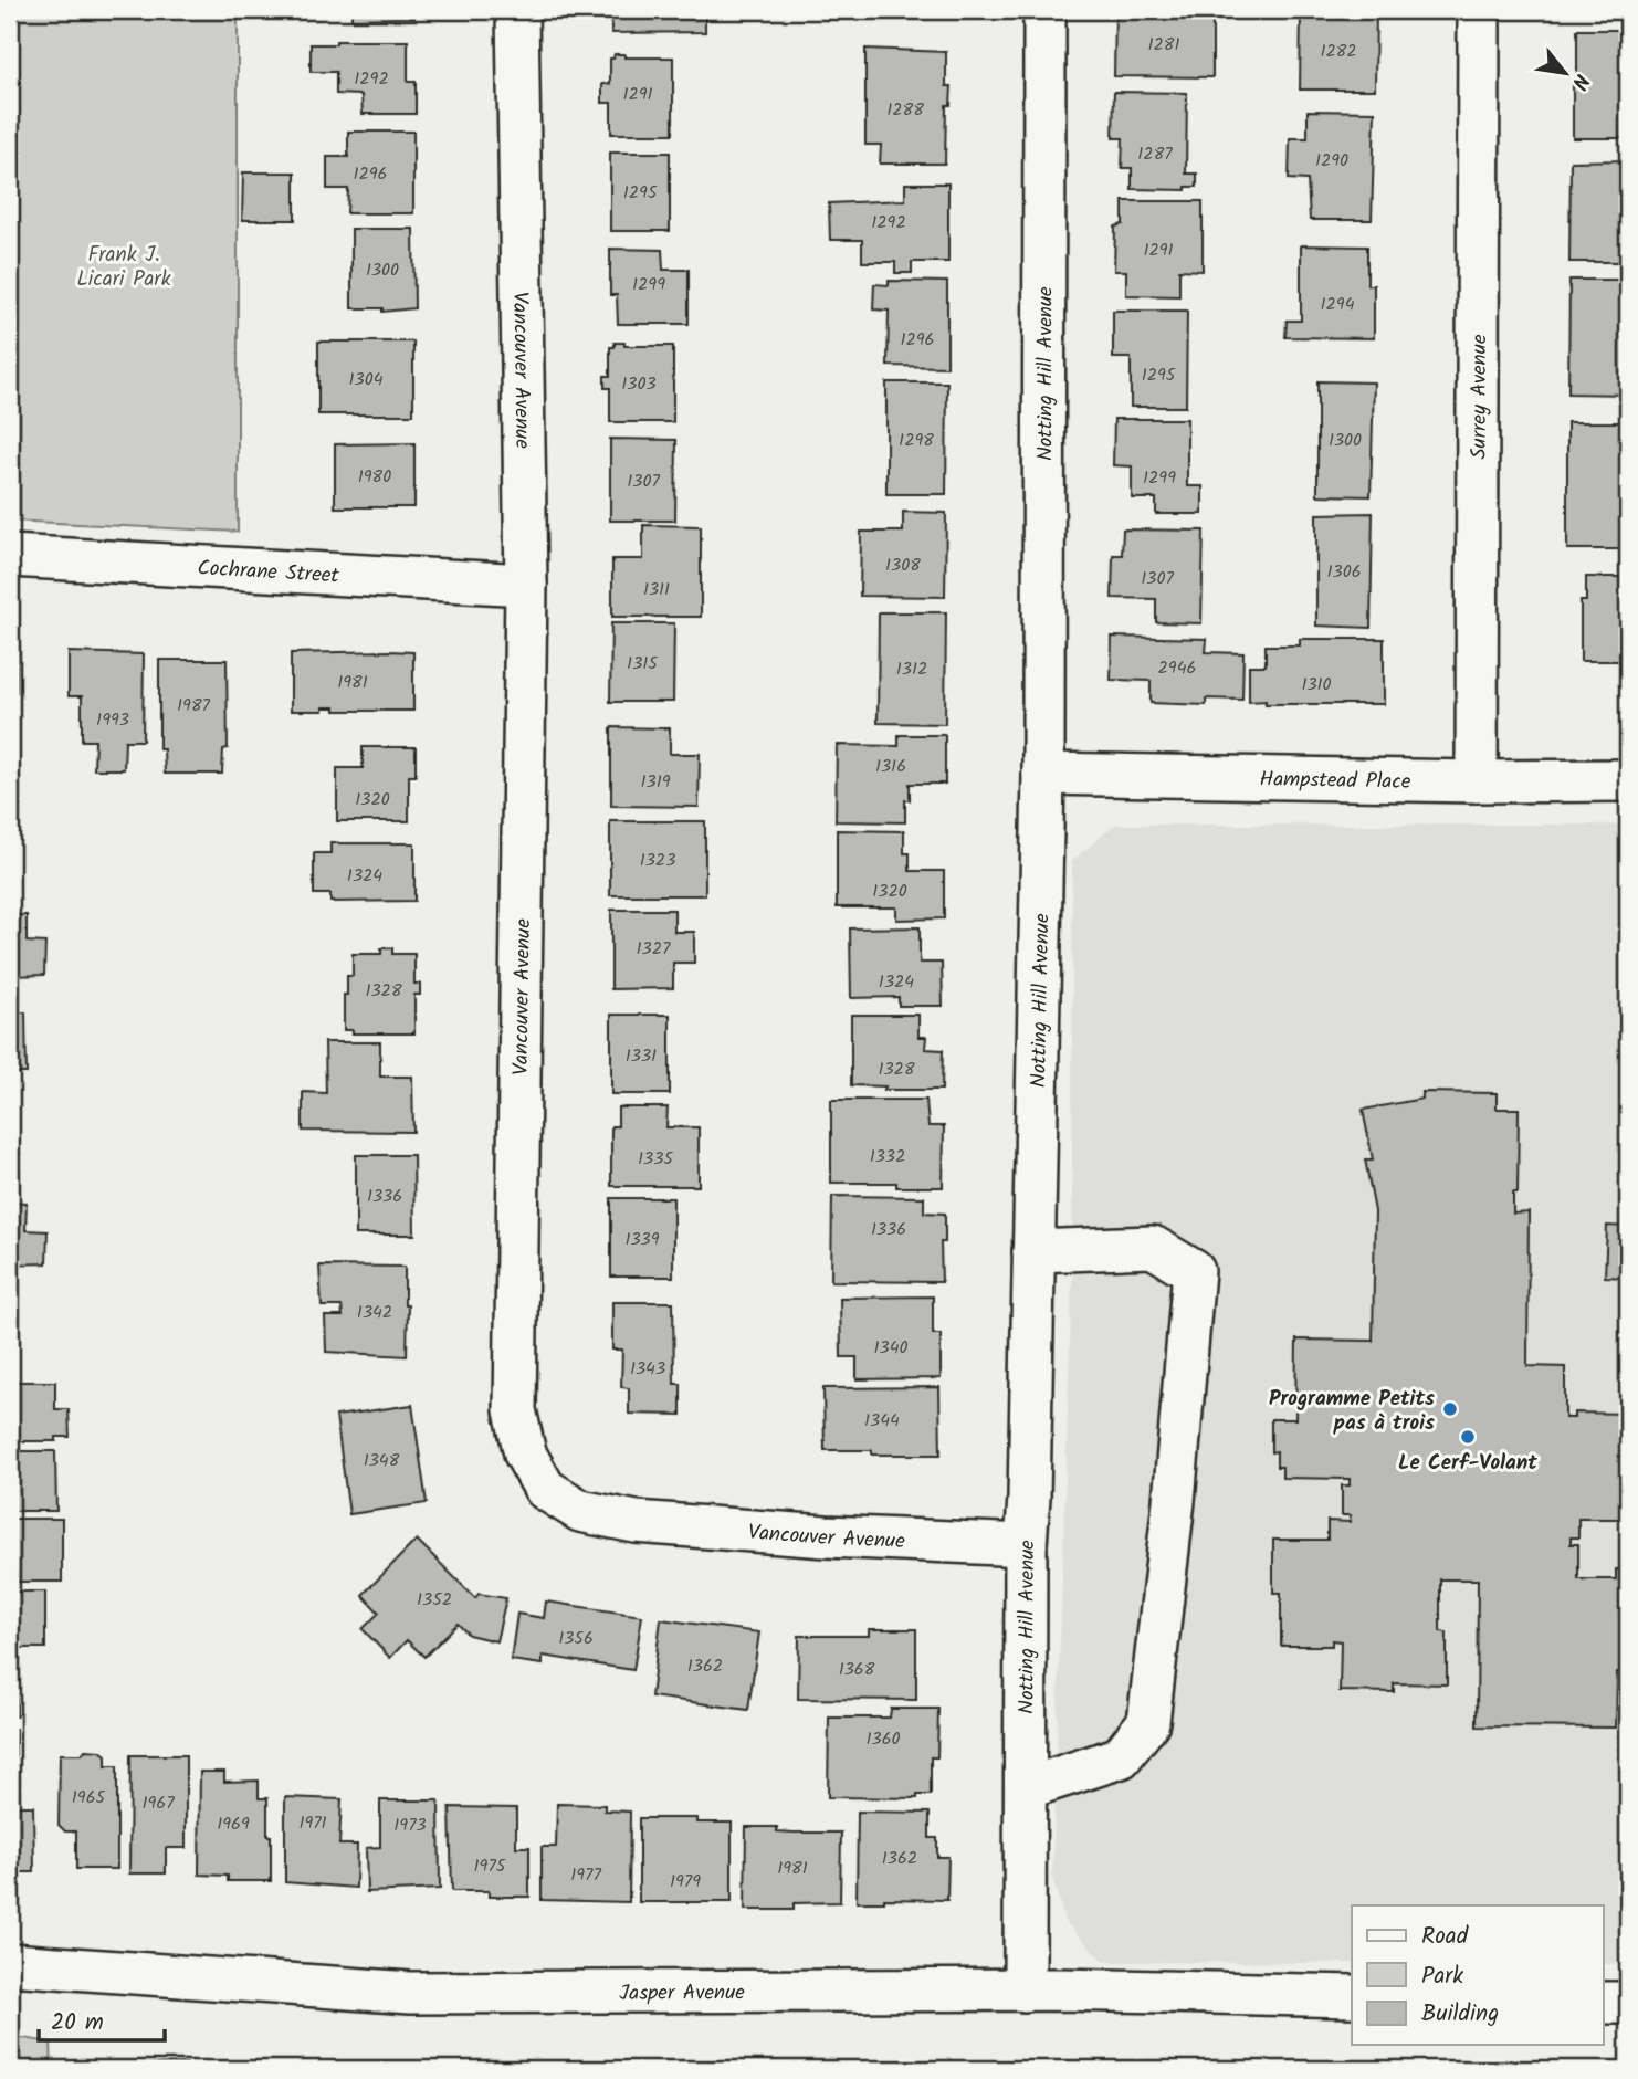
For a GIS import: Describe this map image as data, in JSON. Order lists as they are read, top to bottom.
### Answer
{
  "streets": {
    "street": [
      "Vancouver Avenue",
      "Notting Hill Avenue",
      "Surrey Avenue",
      "Cochrane Street",
      "Hampstead Place",
      "Jasper Avenue"
    ]
  },
  "crossings": [
    ["Vancouver Avenue", "Notting Hill Avenue"],
    ["Vancouver Avenue", "Cochrane Street"],
    ["Notting Hill Avenue", "Hampstead Place"],
    ["Notting Hill Avenue", "Jasper Avenue"],
    ["Surrey Avenue", "Hampstead Place"]
  ],
  "parks": ["Frank J. Licari Park"],
  "places": ["Programme Petits pas à trois", "Le Cerf-Volant"],
  "house_numbers": [
    "1281",
    "1282",
    "1292",
    "1291",
    "1288",
    "1287",
    "1290",
    "1296",
    "1295",
    "1292",
    "1291",
    "1300",
    "1299",
    "1294",
    "1296",
    "1295",
    "1304",
    "1303",
    "1298",
    "1300",
    "1980",
    "1299",
    "1307",
    "1308",
    "1306",
    "1307",
    "1311",
    "1315",
    "2946",
    "1312",
    "1981",
    "1310",
    "1987",
    "1993",
    "1316",
    "1319",
    "1320",
    "1323",
    "1324",
    "1320",
    "1327",
    "1324",
    "1328",
    "1331",
    "1328",
    "1332",
    "1335",
    "1336",
    "1336",
    "1339",
    "1342",
    "1340",
    "1343",
    "1344",
    "1348",
    "1352",
    "1356",
    "1362",
    "1368",
    "1360",
    "1965",
    "1967",
    "1971",
    "1969",
    "1973",
    "1362",
    "1975",
    "1981",
    "1977",
    "1979"
  ],
  "legend": ["Road", "Park", "Building"],
  "scale_bar": "20 m",
  "north": "bottom right"
}
